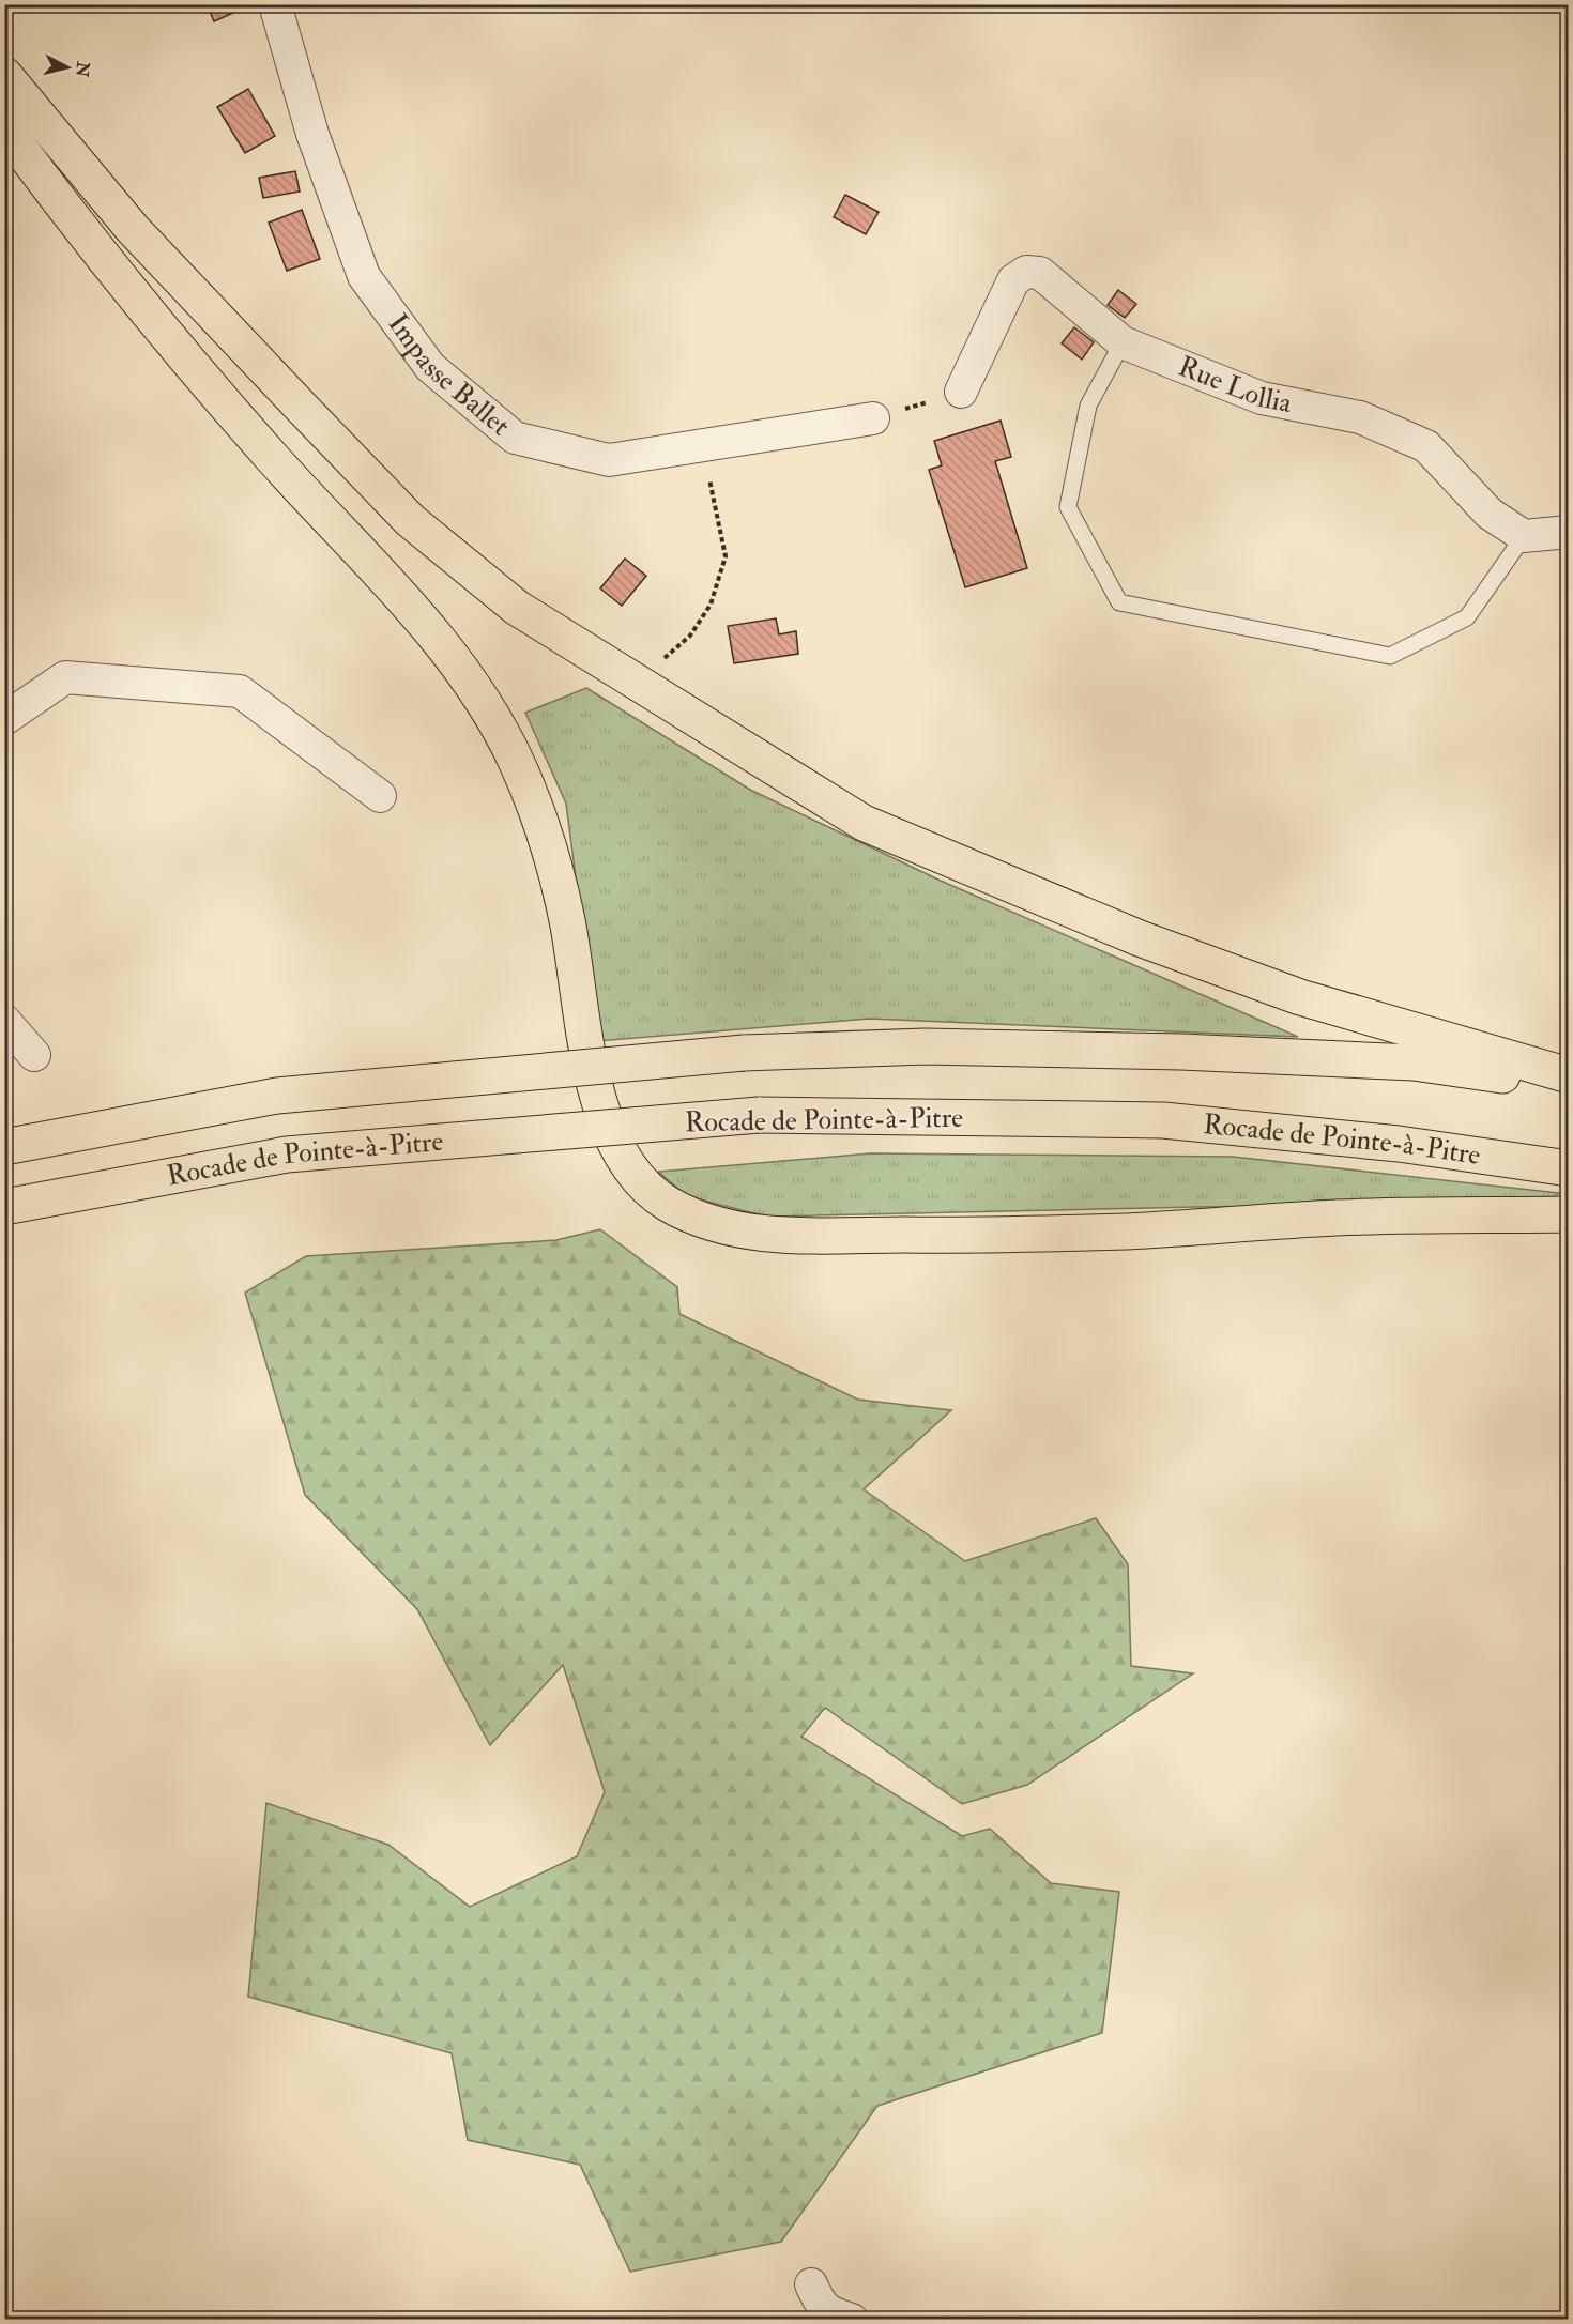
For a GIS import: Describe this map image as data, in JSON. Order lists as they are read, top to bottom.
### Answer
{
  "streets": {
    "highway": ["Rocade de Pointe-à-Pitre"],
    "street": ["Impasse Ballet", "Rue Lollia"]
  },
  "north": "right"
}
